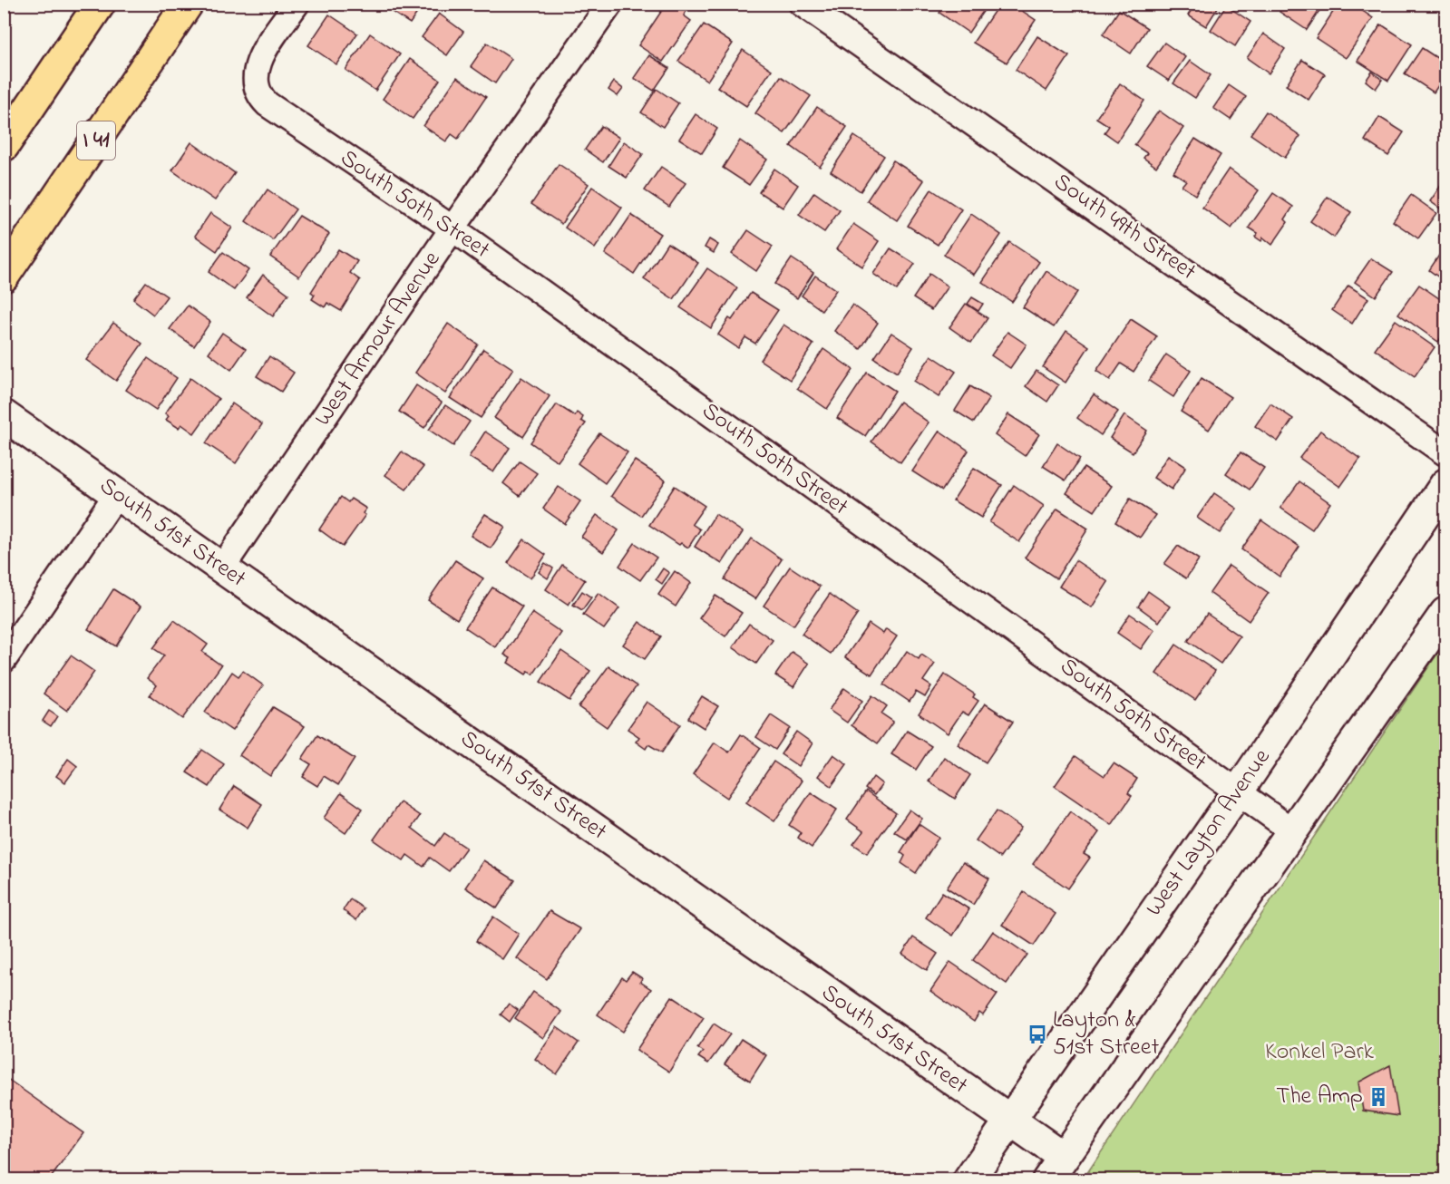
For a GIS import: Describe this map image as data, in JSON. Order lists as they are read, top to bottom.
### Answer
{
  "streets": {
    "highway": ["I 41"],
    "main road": ["South 51st Street", "West Layton Avenue"],
    "street": ["South 50th Street", "South 49th Street", "West Armour Avenue"]
  },
  "crossings": [
    ["South 50th Street", "West Armour Avenue"],
    ["South 50th Street", "West Layton Avenue"],
    ["West Armour Avenue", "South 51st Street"],
    ["South 51st Street", "West Layton Avenue"]
  ],
  "parks": ["Konkel Park"],
  "places": {
    "bus stop": ["Layton & 51st Street"],
    "building": ["The Amp"]
  }
}
